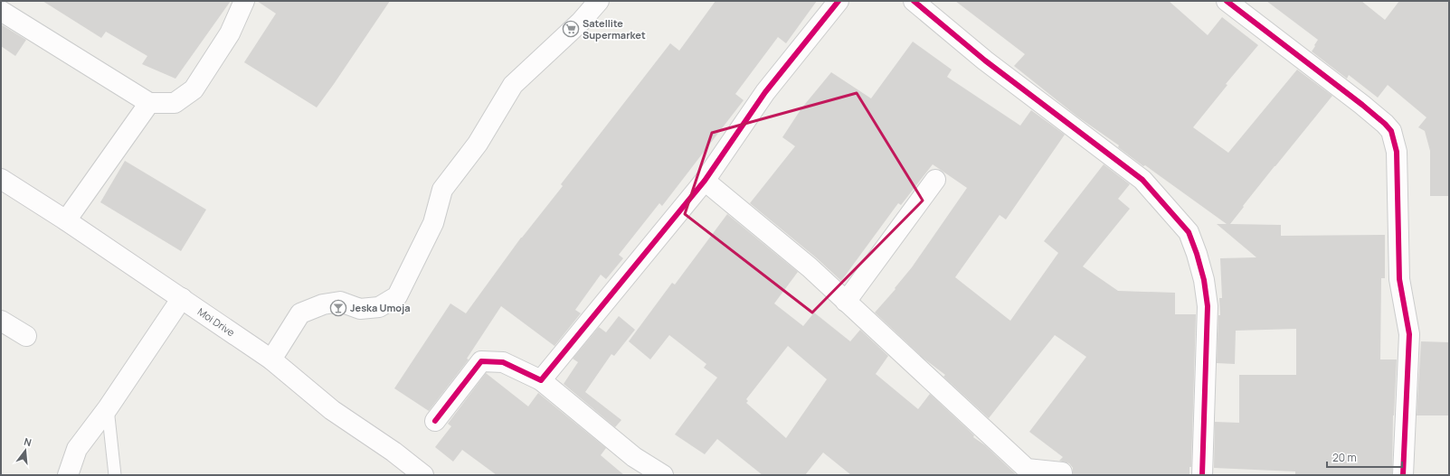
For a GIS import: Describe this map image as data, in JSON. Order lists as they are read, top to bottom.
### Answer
{
  "streets": {
    "street": ["Moi Drive"]
  },
  "places": {
    "supermarket": ["Satellite Supermarket"],
    "bar": ["Jeska Umoja"]
  },
  "scale_bar": "20 m",
  "north": "top"
}
